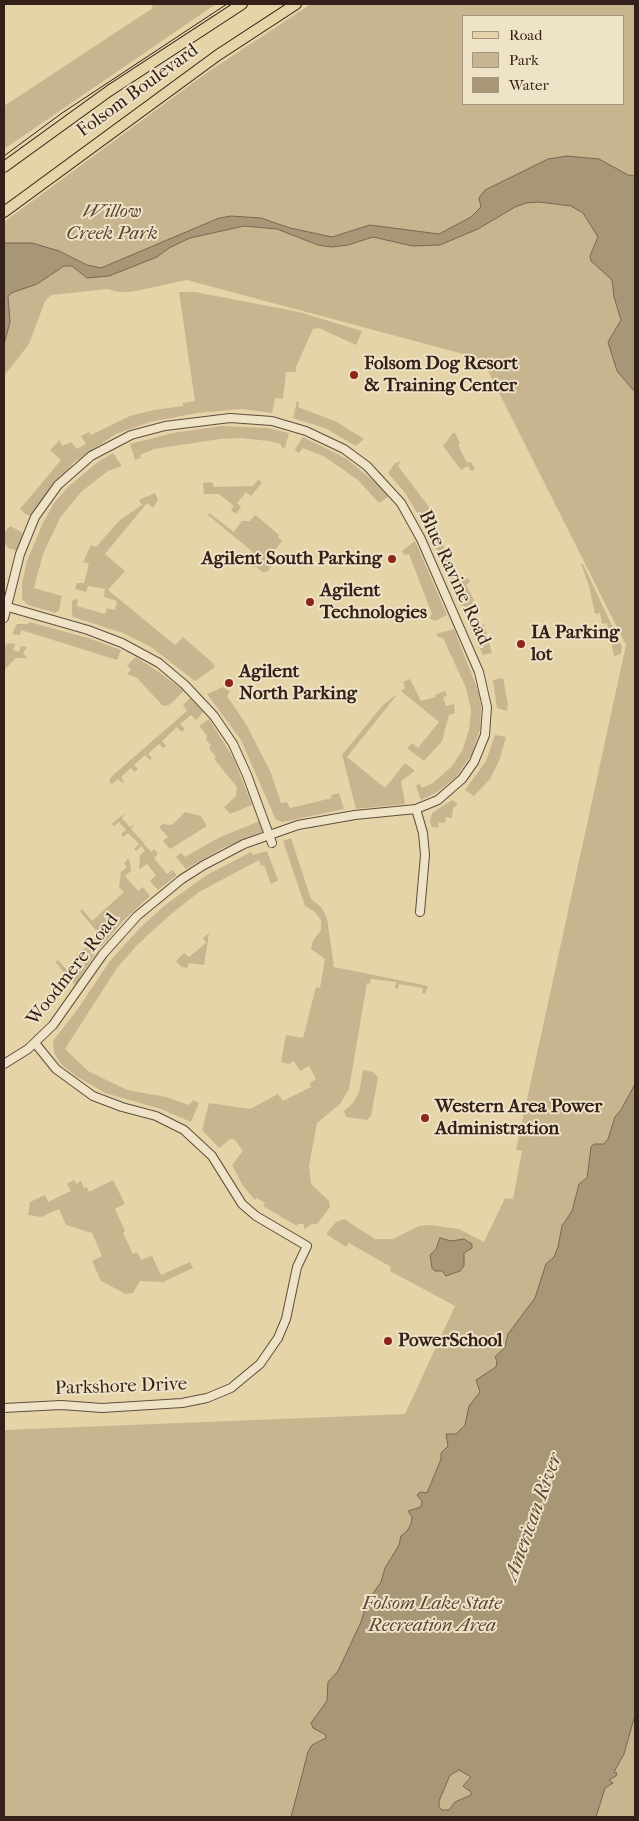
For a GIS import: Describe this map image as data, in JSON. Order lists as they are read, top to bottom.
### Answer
{
  "streets": {
    "main road": ["Folsom Boulevard"],
    "street": ["Blue Ravine Road", "Woodmere Road", "Parkshore Drive"]
  },
  "crossings": [
    ["Blue Ravine Road", "Woodmere Road"],
    ["Woodmere Road", "Parkshore Drive"]
  ],
  "water": ["American River"],
  "parks": ["Willow Creek Park", "Folsom Lake State Recreation Area"],
  "places": [
    "Folsom Dog Resort & Training Center",
    "Agilent South Parking",
    "Agilent Technologies",
    "IA Parking lot",
    "Agilent North Parking",
    "Western Area Power Administration",
    "PowerSchool"
  ],
  "legend": ["Road", "Park", "Water"]
}
